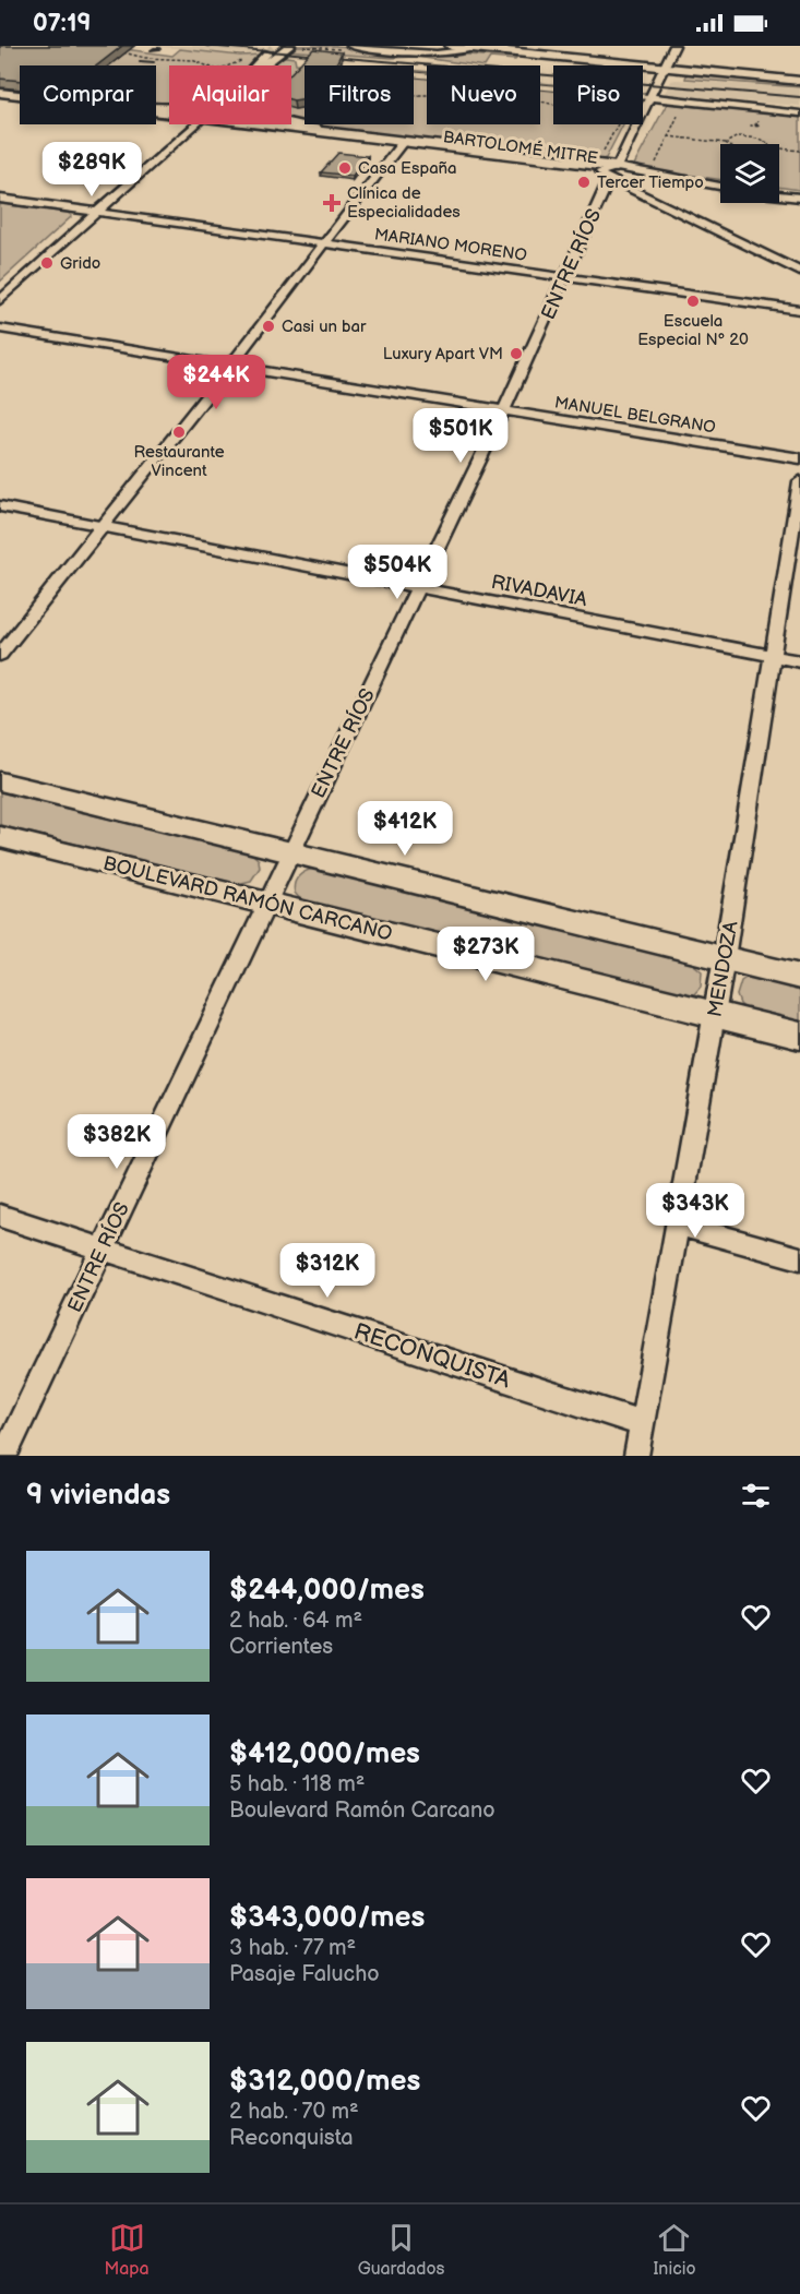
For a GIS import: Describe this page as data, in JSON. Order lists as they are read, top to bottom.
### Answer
{
  "streets": {
    "main road": ["BARTOLOMÉ MITRE", "BOULEVARD RAMÓN CARCANO"],
    "street": [
      "MARIANO MORENO",
      "ENTRE RÍOS",
      "MANUEL BELGRANO",
      "RIVADAVIA",
      "MENDOZA",
      "RECONQUISTA"
    ]
  },
  "crossings": [
    ["BARTOLOMÉ MITRE", "ENTRE RÍOS"],
    ["MARIANO MORENO", "ENTRE RÍOS"],
    ["ENTRE RÍOS", "MANUEL BELGRANO"],
    ["ENTRE RÍOS", "RIVADAVIA"],
    ["ENTRE RÍOS", "BOULEVARD RAMÓN CARCANO"],
    ["ENTRE RÍOS", "RECONQUISTA"],
    ["RIVADAVIA", "MENDOZA"],
    ["BOULEVARD RAMÓN CARCANO", "MENDOZA"],
    ["MENDOZA", "RECONQUISTA"]
  ],
  "places": {
    "other": [
      "Casa España",
      "Tercer Tiempo",
      "Grido",
      "Escuela Especial Nº 20",
      "Casi un bar",
      "Luxury Apart VM",
      "Restaurante Vincent"
    ],
    "health": ["Clínica de Especialidades"]
  },
  "page": {
    "status": "07:19",
    "chip": [
      "Comprar",
      "Alquilar",
      "Filtros",
      "Nuevo",
      "Piso"
    ],
    "price": [
      "$289K",
      "$244K",
      "$501K",
      "$504K",
      "$412K",
      "$273K",
      "$382K",
      "$343K",
      "$312K"
    ],
    "heading": "9 viviendas",
    "list": [
      {
        "name": "$244,000/mes",
        "note": "2 hab. · 64 m² · Corrientes"
      },
      {
        "name": "$412,000/mes",
        "note": "5 hab. · 118 m² · Boulevard Ramón Carcano"
      },
      {
        "name": "$343,000/mes",
        "note": "3 hab. · 77 m² · Pasaje Falucho"
      },
      {
        "name": "$312,000/mes",
        "note": "2 hab. · 70 m² · Reconquista"
      }
    ],
    "tabs": ["Mapa", "Guardados", "Inicio"]
  }
}
